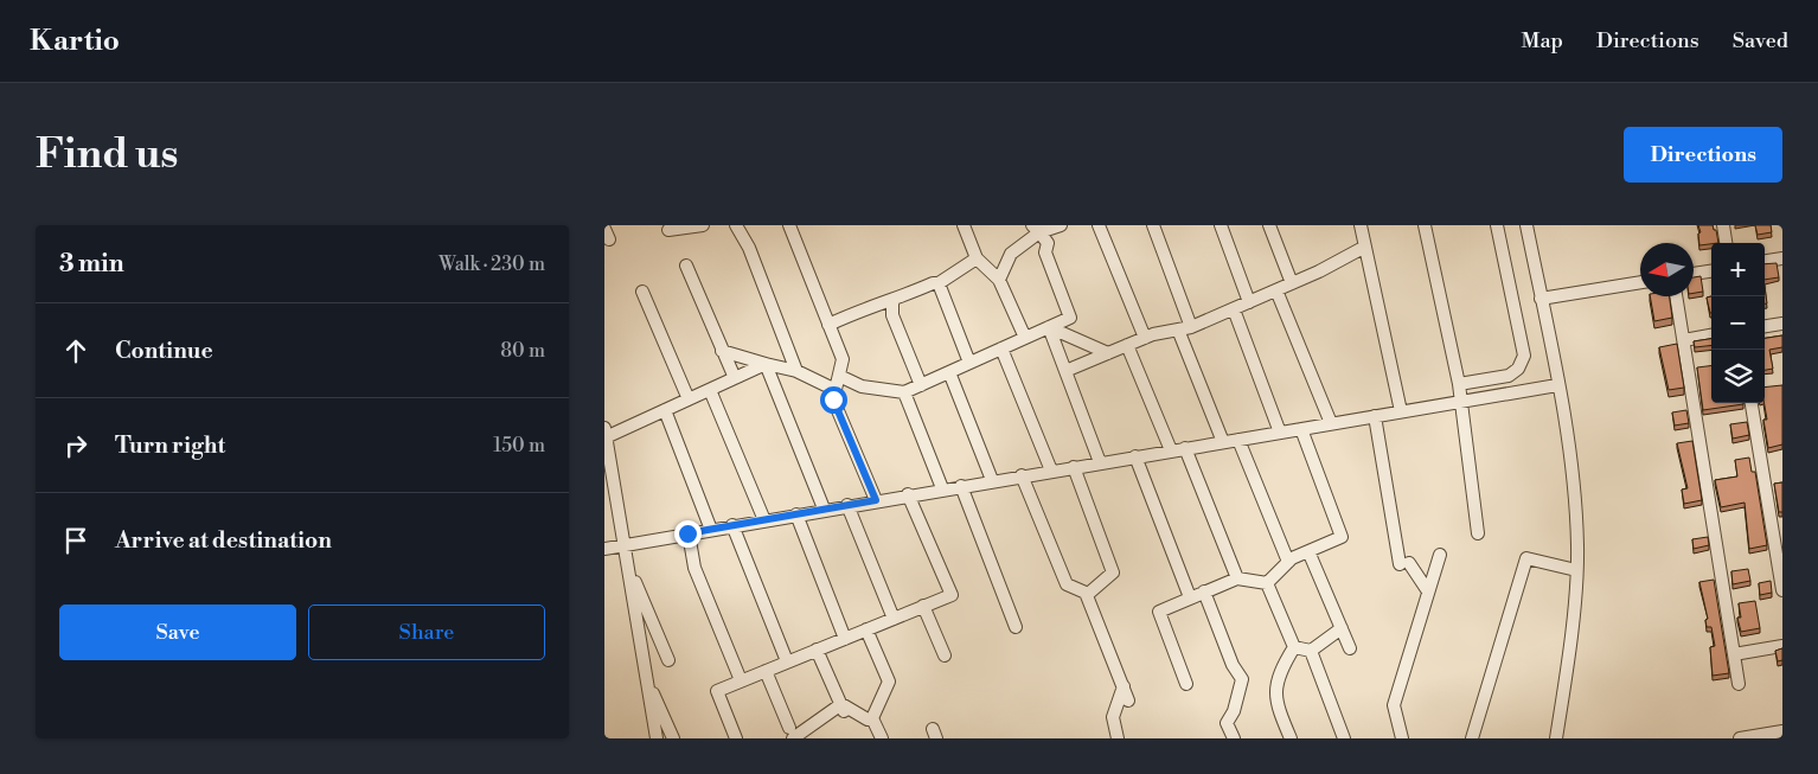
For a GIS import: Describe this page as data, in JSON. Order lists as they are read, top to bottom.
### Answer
{
  "north": "left",
  "page": {
    "header": "Kartio",
    "nav": ["Map", "Directions", "Saved"],
    "buttons": [
      "Directions",
      ["Save", "Share"]
    ],
    "title": "Find us",
    "heading": ["3 min", "Walk · 230 m"],
    "map_buttons": ["+", "−"],
    "list": [
      ["Continue", "80 m"],
      ["Turn right", "150 m"],
      "Arrive at destination"
    ]
  }
}
